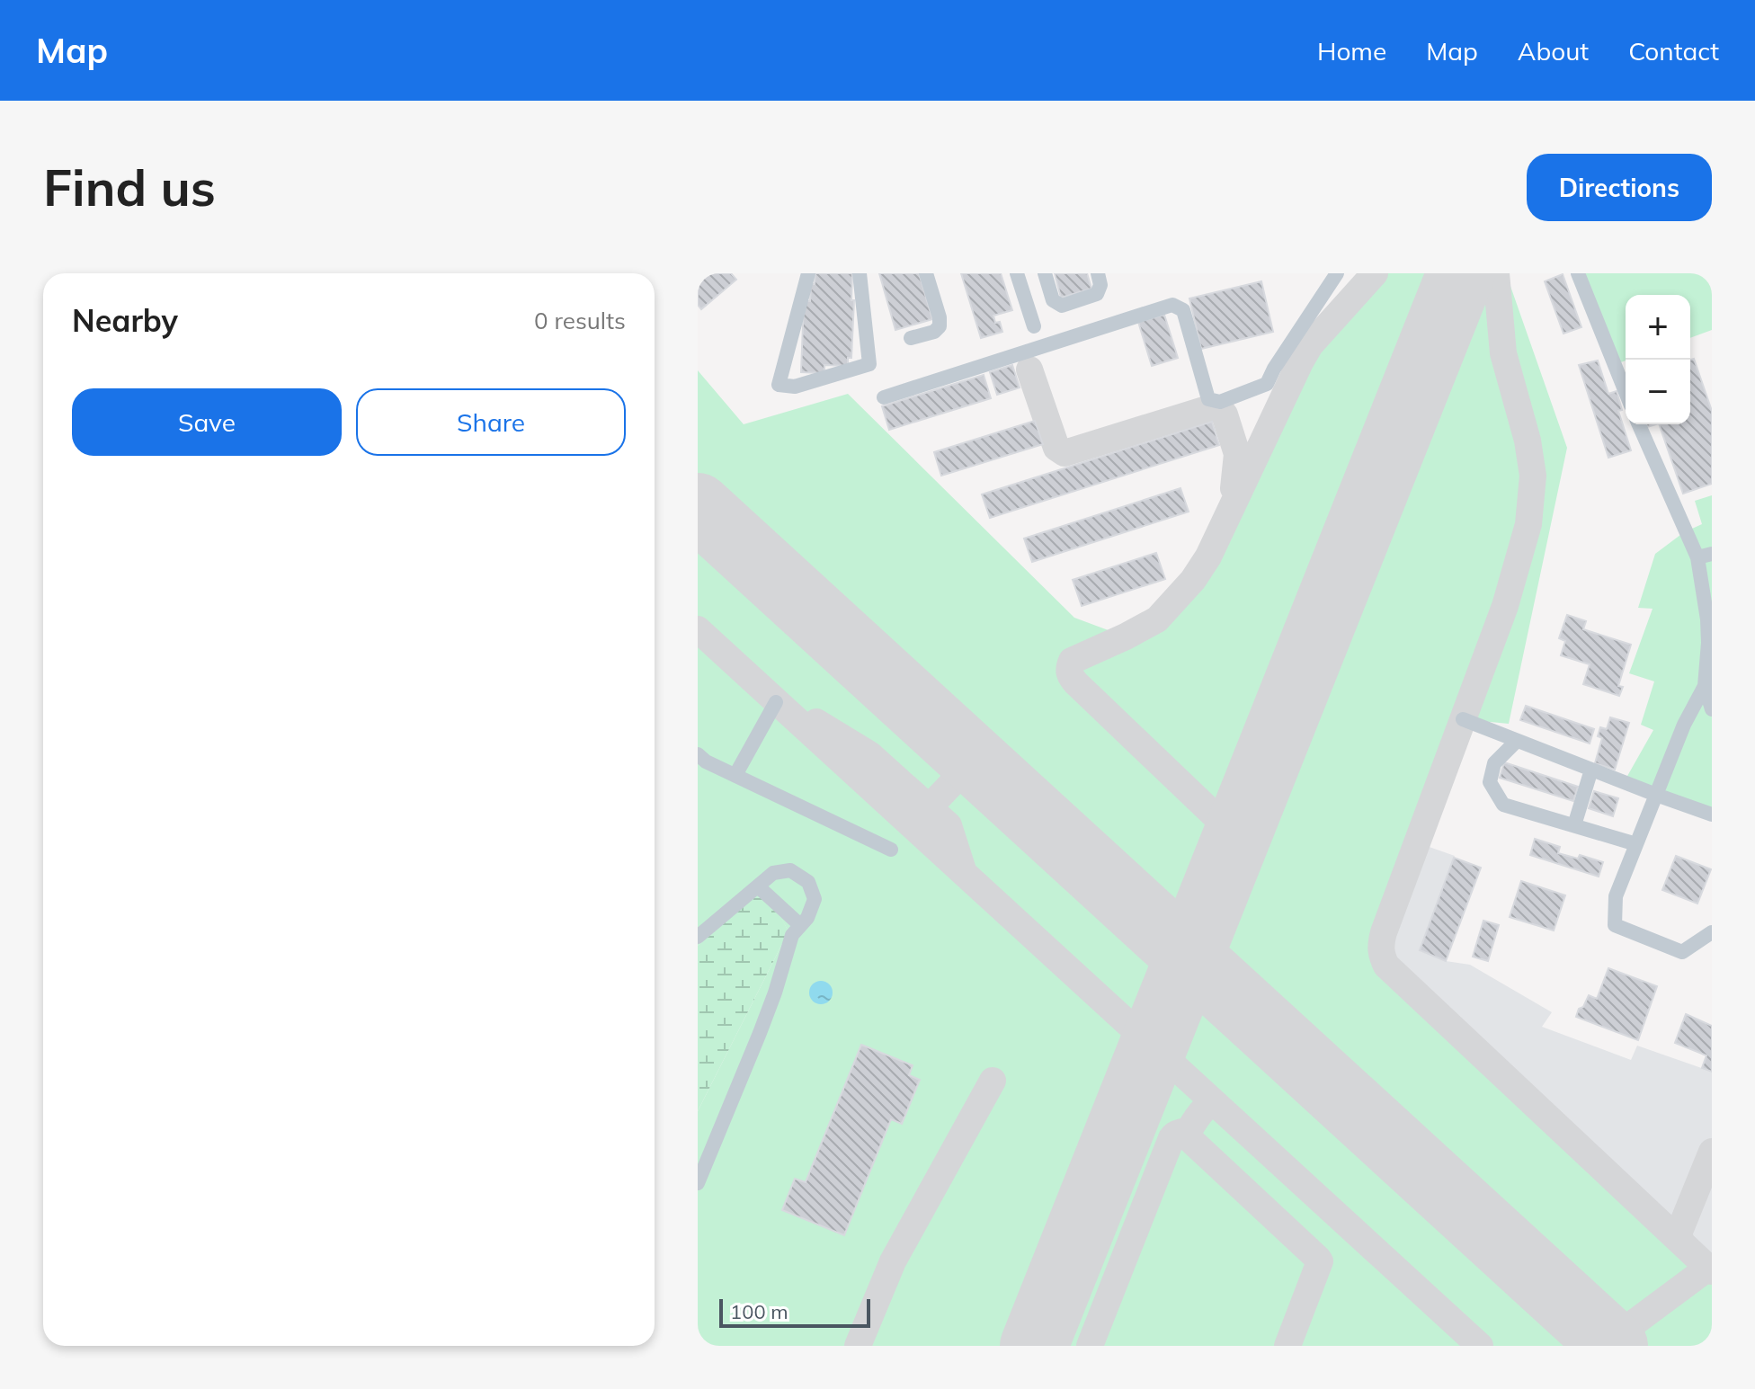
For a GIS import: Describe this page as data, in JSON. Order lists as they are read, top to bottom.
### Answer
{
  "scale_bar": "100 m",
  "page": {
    "header": "Map",
    "nav": [
      "Home",
      "Map",
      "About",
      "Contact"
    ],
    "buttons": [
      "Directions",
      ["Save", "Share"]
    ],
    "title": "Find us",
    "heading": ["Nearby", "0 results"],
    "map_buttons": ["+", "−"],
    "scale": "100 m"
  }
}
